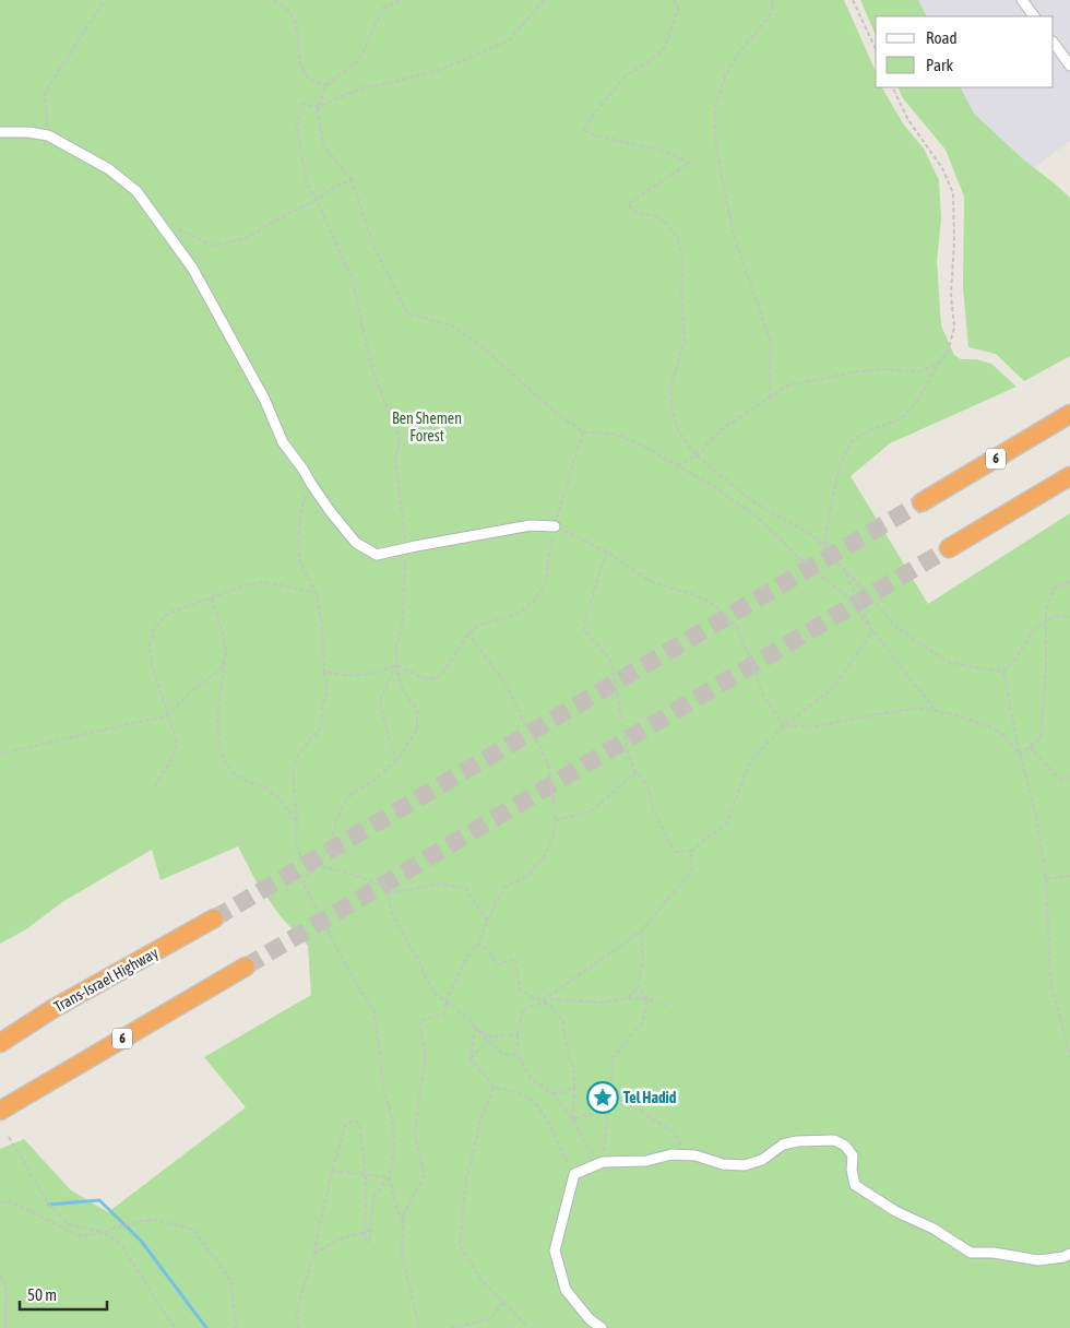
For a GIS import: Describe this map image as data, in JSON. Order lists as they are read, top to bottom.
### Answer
{
  "streets": {
    "highway": ["6", "Trans-Israel Highway"]
  },
  "parks": ["Ben Shemen Forest"],
  "places": {
    "place": ["Tel Hadid"]
  },
  "legend": ["Road", "Park"],
  "scale_bar": "50 m"
}
